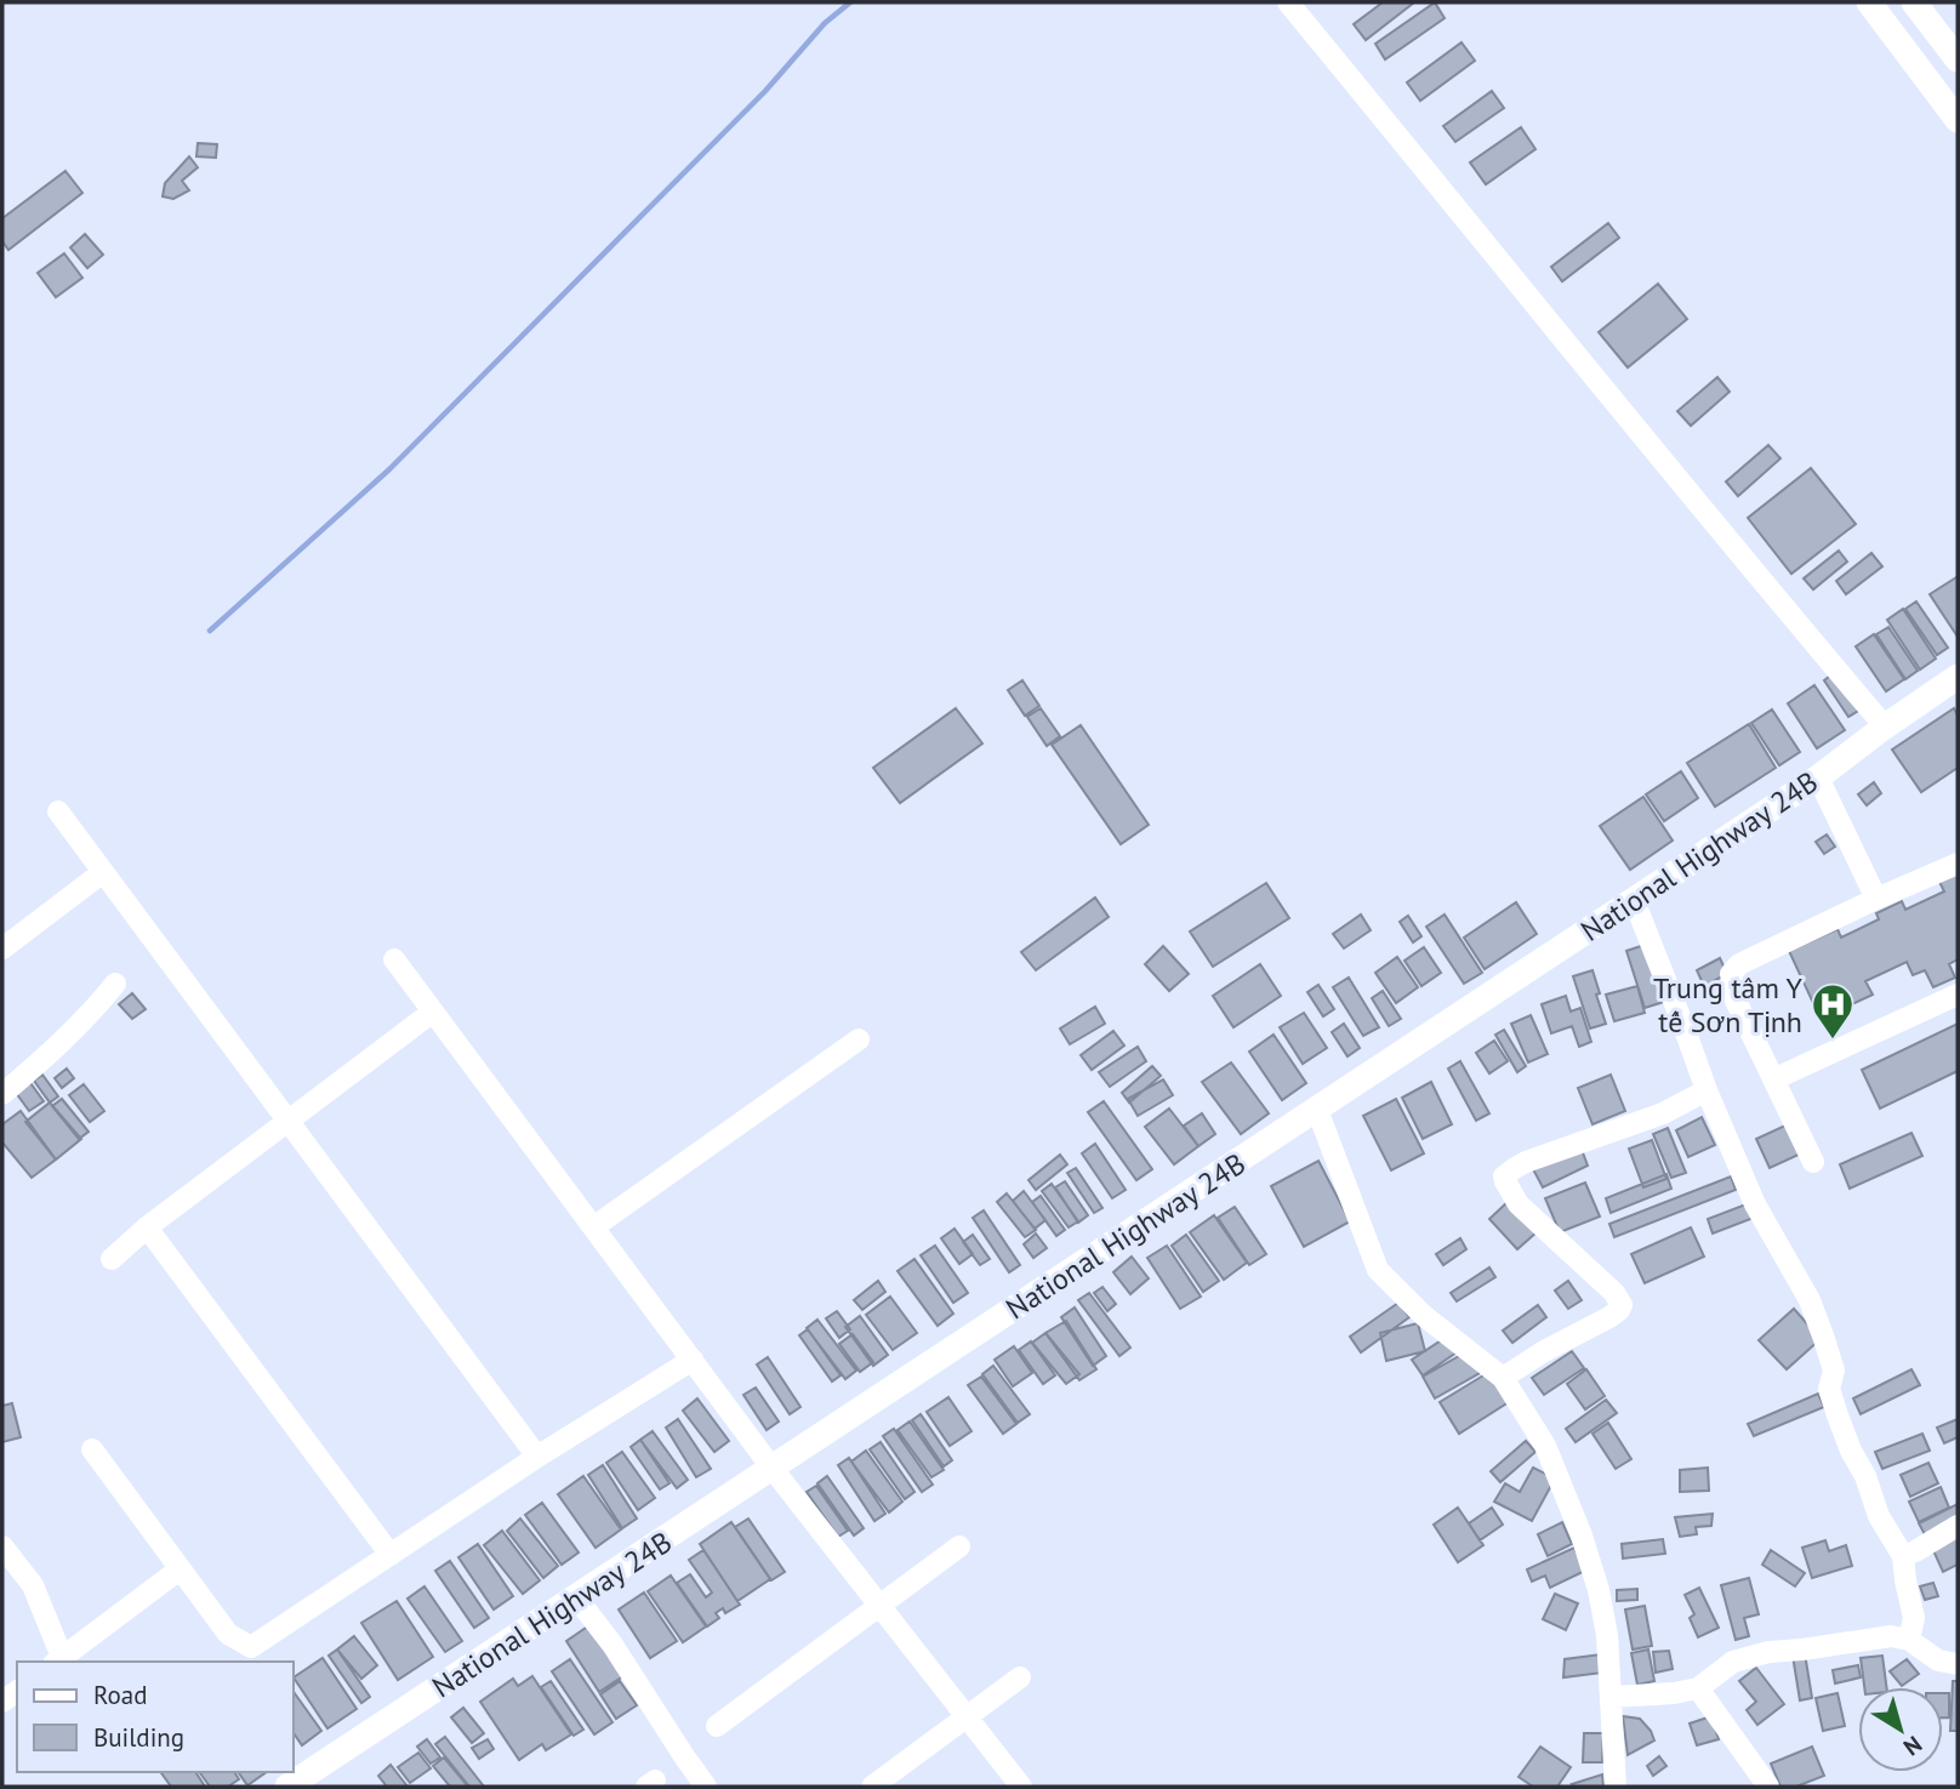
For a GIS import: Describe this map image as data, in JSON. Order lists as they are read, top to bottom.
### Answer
{
  "streets": {
    "main road": ["National Highway 24B"]
  },
  "places": {
    "hospital": ["Trung tâm Y tế Sơn Tịnh"]
  },
  "legend": ["Road", "Building"],
  "north": "bottom right"
}
